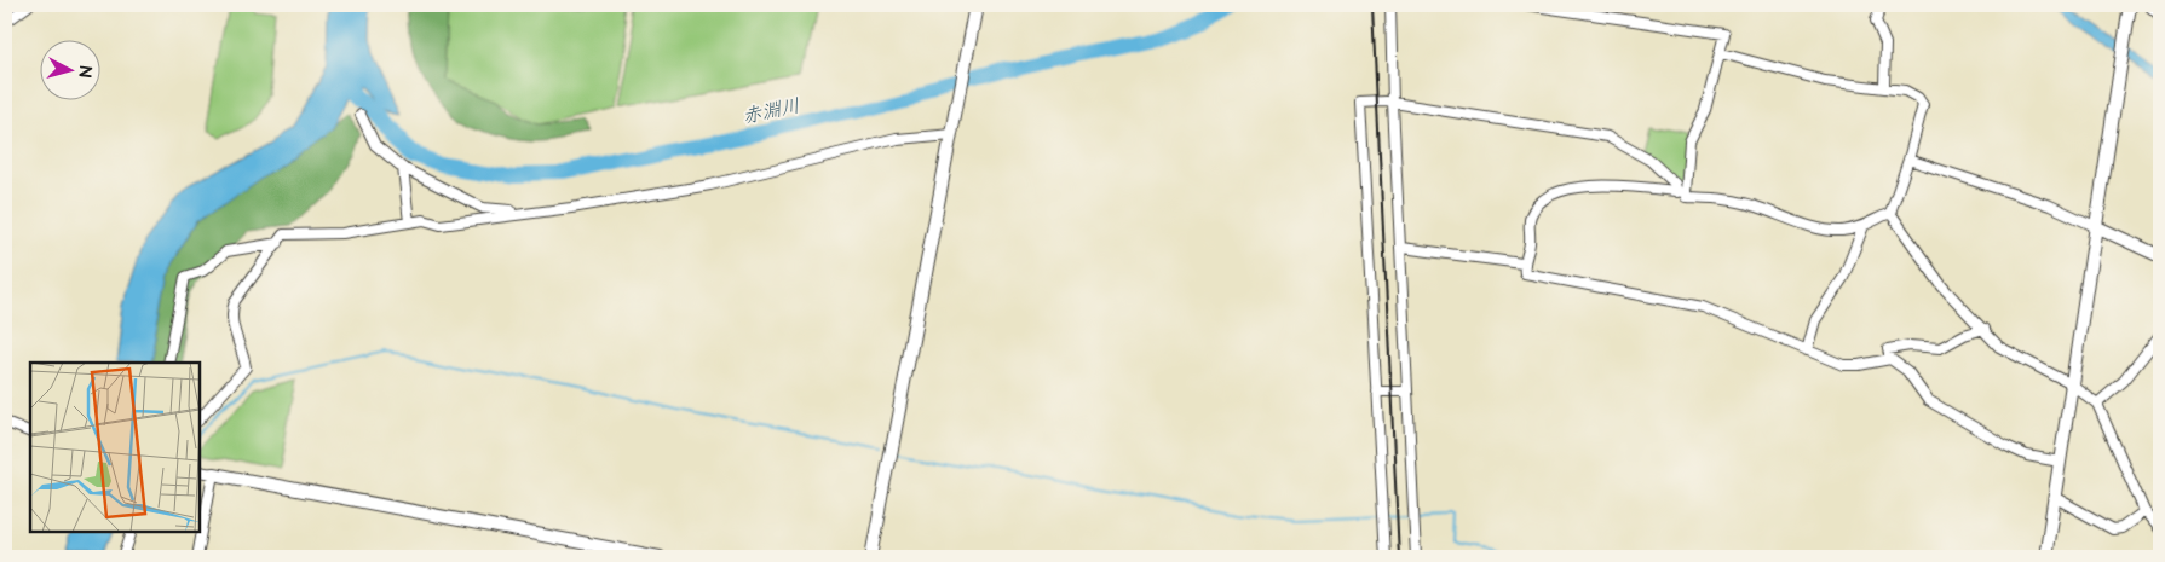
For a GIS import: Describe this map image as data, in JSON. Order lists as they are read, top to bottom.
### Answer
{
  "water": ["赤淵川"],
  "north": "right"
}
